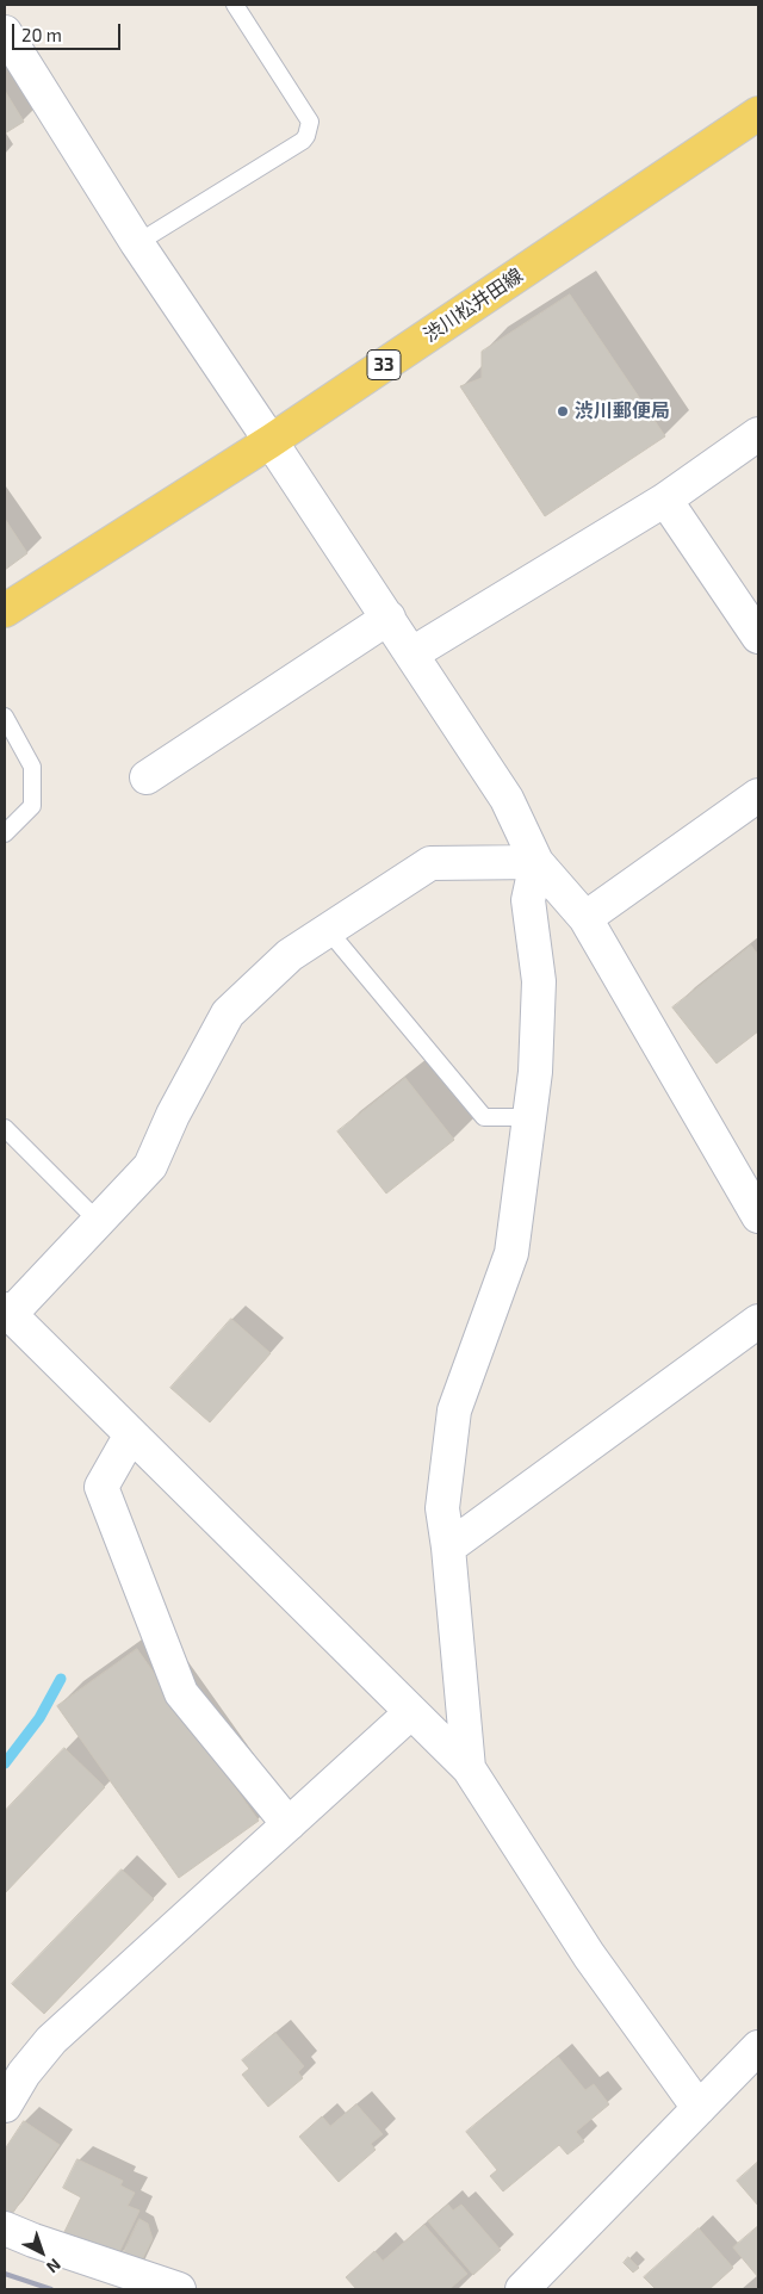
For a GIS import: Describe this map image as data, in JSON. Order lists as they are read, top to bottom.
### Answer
{
  "streets": {
    "main road": ["渋川松井田線", "33"]
  },
  "places": ["渋川郵便局"],
  "scale_bar": "20 m",
  "north": "bottom right"
}
